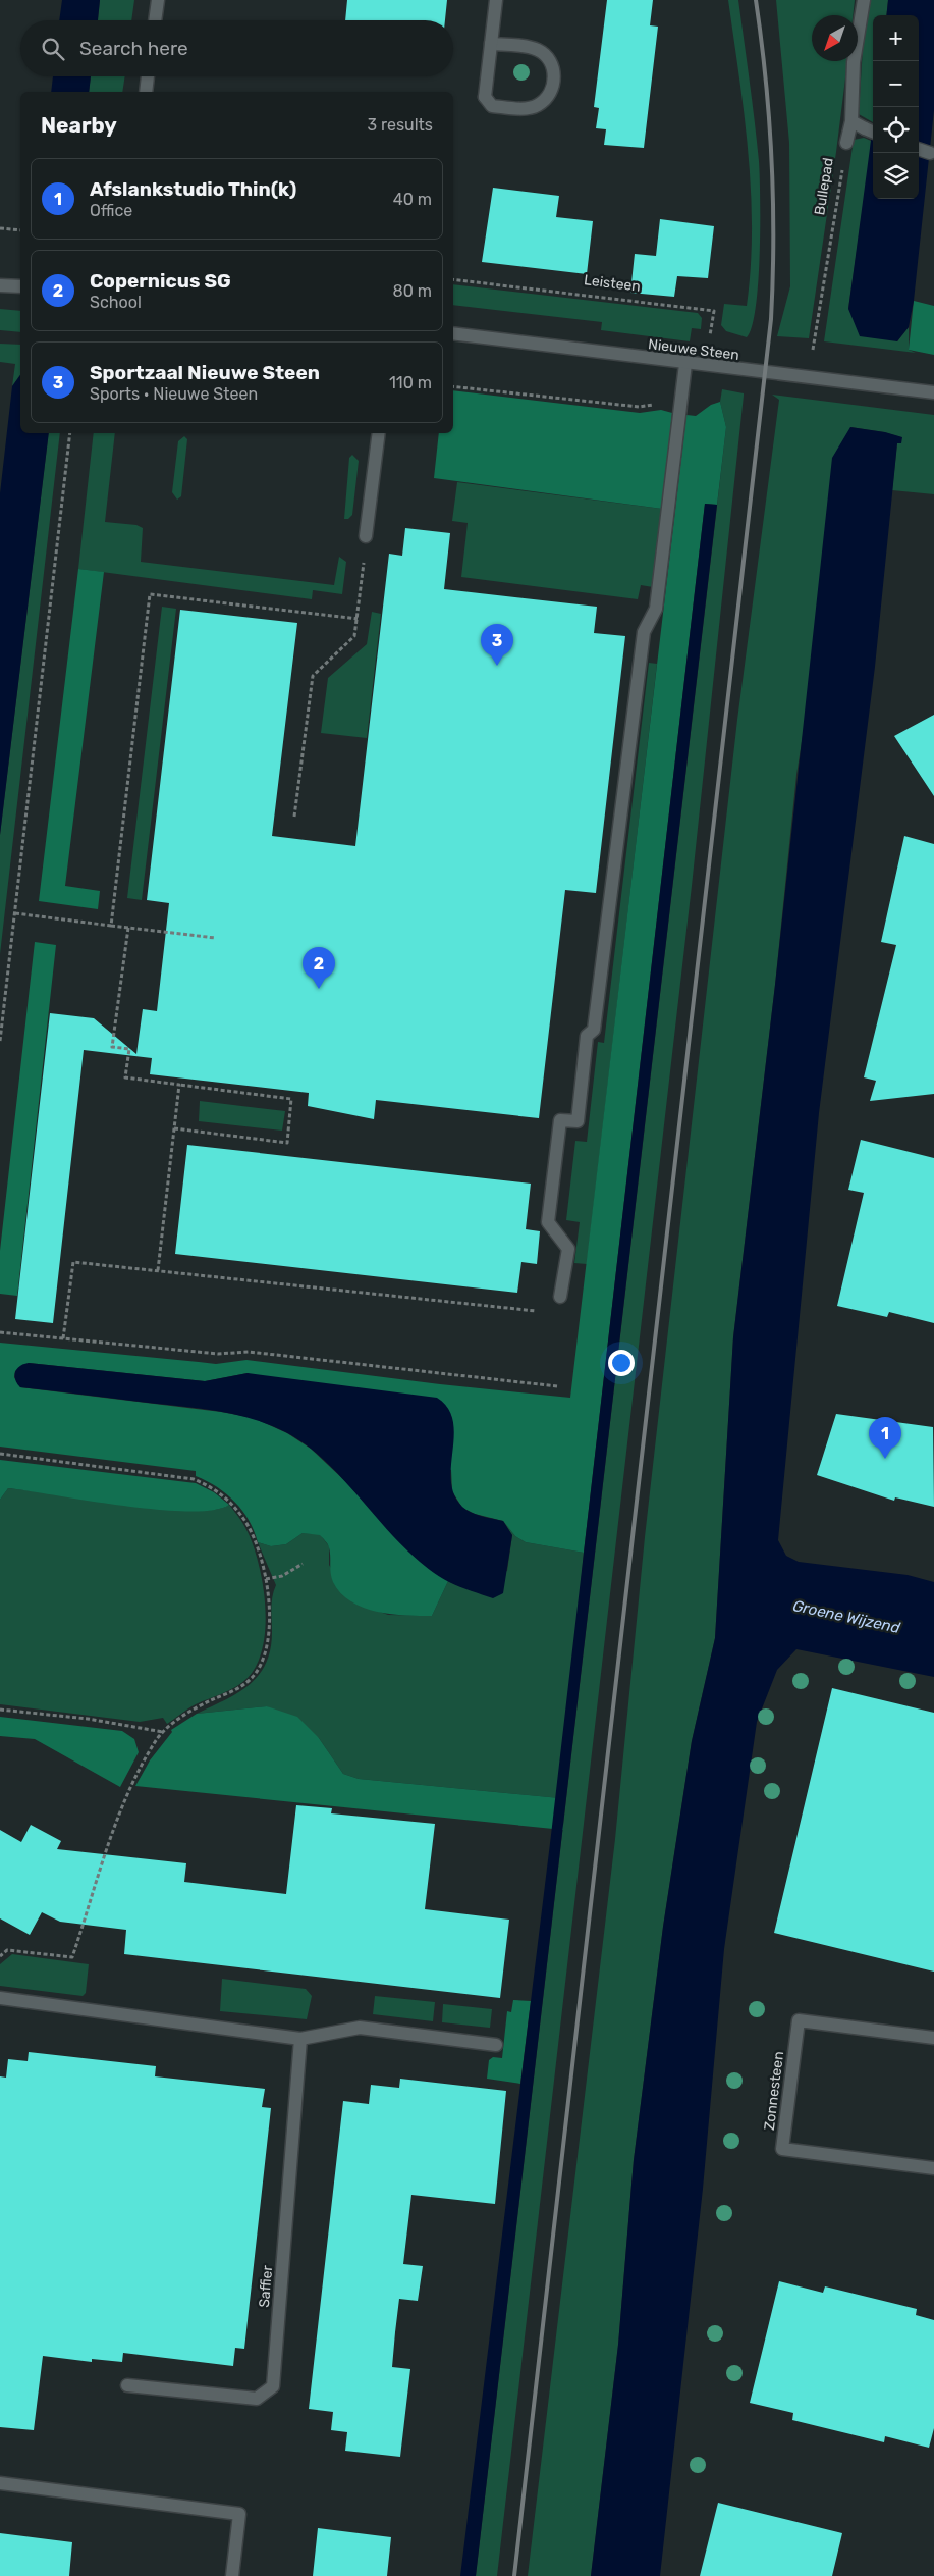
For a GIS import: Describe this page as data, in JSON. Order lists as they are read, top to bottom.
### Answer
{
  "streets": {
    "street": [
      "Bullepad",
      "Nieuwe Steen",
      "Zonnesteen",
      "Saffier"
    ],
    "path": ["Leisteen"]
  },
  "crossings": [
    ["Bullepad", "Nieuwe Steen"],
    ["Leisteen", "Nieuwe Steen"]
  ],
  "water": ["Groene Wijzend"],
  "north": "bottom left",
  "page": {
    "map_buttons": ["+", "−"],
    "search": "Search here",
    "heading": ["Nearby", "3 results"],
    "list": [
      {
        "mark": "1",
        "name": "Afslankstudio Thin(k)",
        "note": "Office",
        "value": "40 m"
      },
      {
        "mark": "2",
        "name": "Copernicus SG",
        "note": "School",
        "value": "80 m"
      },
      {
        "mark": "3",
        "name": "Sportzaal Nieuwe Steen",
        "note": "Sports · Nieuwe Steen",
        "value": "110 m"
      }
    ],
    "pins": ["3", "2", "1"]
  }
}
